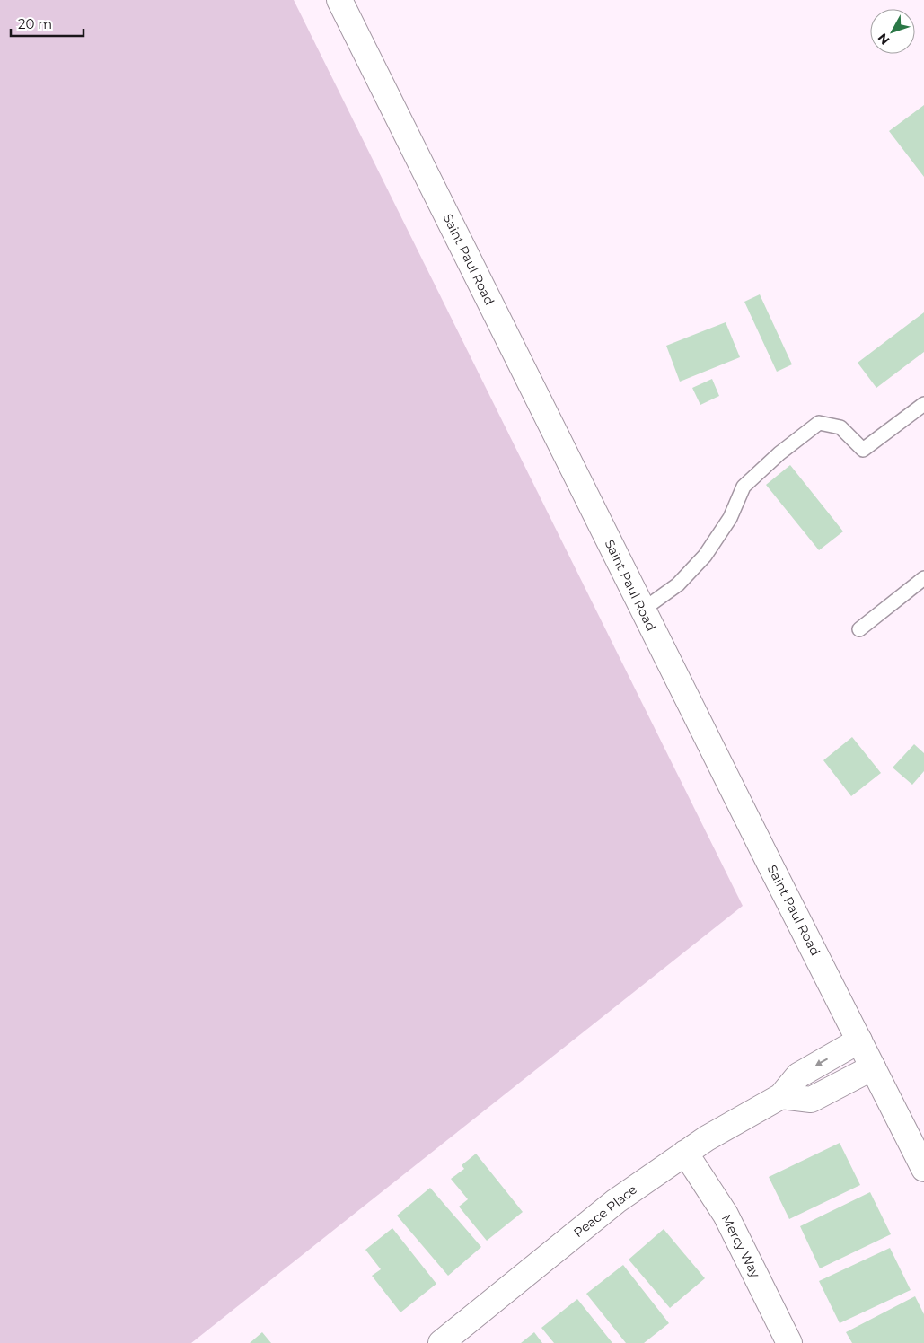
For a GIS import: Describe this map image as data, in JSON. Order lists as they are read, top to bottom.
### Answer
{
  "streets": {
    "street": ["Saint Paul Road", "Peace Place", "Mercy Way"]
  },
  "crossings": [
    ["Saint Paul Road", "Peace Place"],
    ["Peace Place", "Mercy Way"]
  ],
  "scale_bar": "20 m",
  "north": "bottom left"
}
